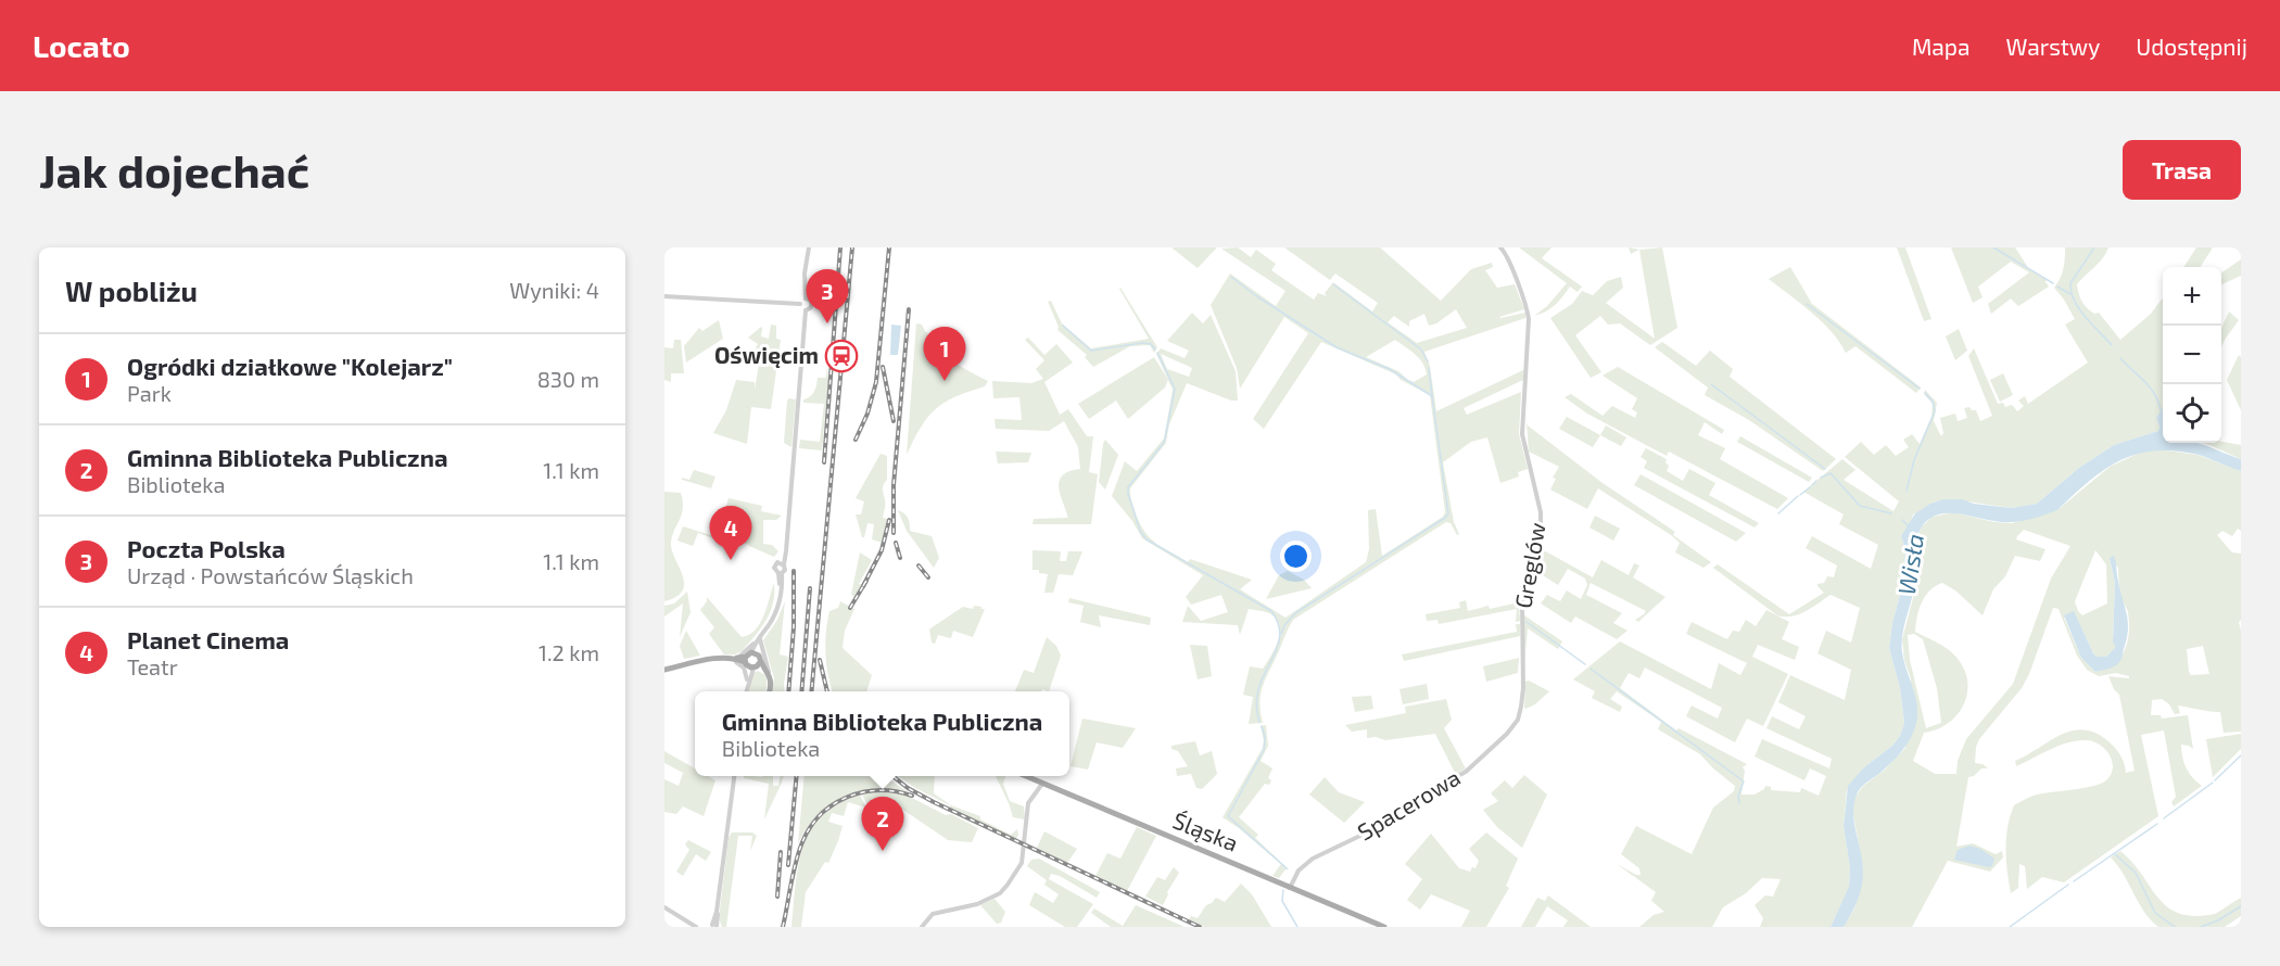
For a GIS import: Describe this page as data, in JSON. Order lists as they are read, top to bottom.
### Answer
{
  "streets": {
    "main road": ["Śląska"],
    "street": ["Greglów", "Spacerowa"]
  },
  "crossings": [
    ["Greglów", "Spacerowa"],
    ["Spacerowa", "Śląska"]
  ],
  "water": ["Wisła"],
  "places": {
    "station": ["Oświęcim"]
  },
  "page": {
    "header": "Locato",
    "nav": ["Mapa", "Warstwy", "Udostępnij"],
    "buttons": "Trasa",
    "title": "Jak dojechać",
    "heading": ["W pobliżu", "Wyniki: 4"],
    "map_buttons": ["+", "−"],
    "pins": [
      "3",
      "1",
      "4",
      "2"
    ],
    "list": [
      {
        "mark": "1",
        "name": "Ogródki działkowe \"Kolejarz\"",
        "note": "Park",
        "value": "830 m"
      },
      {
        "mark": "2",
        "name": "Gminna Biblioteka Publiczna",
        "note": "Biblioteka",
        "value": "1.1 km"
      },
      {
        "mark": "3",
        "name": "Poczta Polska",
        "note": "Urząd · Powstańców Śląskich",
        "value": "1.1 km"
      },
      {
        "mark": "4",
        "name": "Planet Cinema",
        "note": "Teatr",
        "value": "1.2 km"
      }
    ],
    "popup": ["Gminna Biblioteka Publiczna", "Biblioteka"]
  }
}
